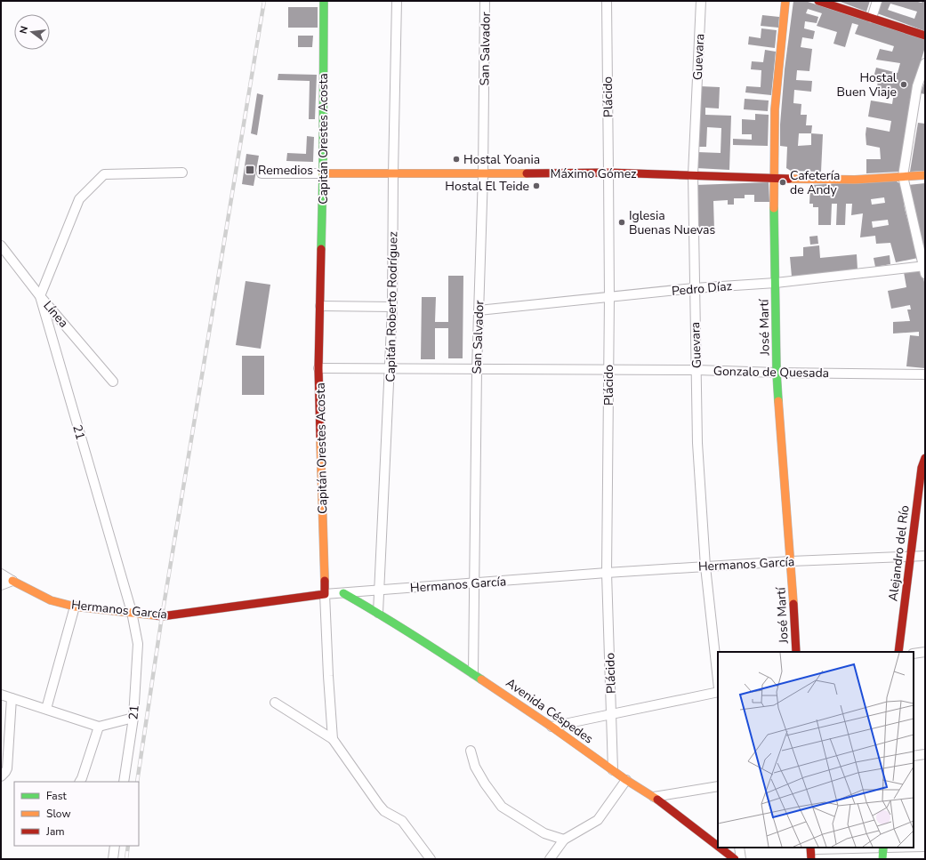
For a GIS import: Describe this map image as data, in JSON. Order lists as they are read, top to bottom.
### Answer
{
  "streets": {
    "street": [
      "San Salvador",
      "Guevara",
      "Plácido",
      "Capitán Orestes Acosta",
      "Máximo Gómez",
      "Pedro Díaz",
      "Capitán Roberto Rodríguez",
      "Línea",
      "José Martí",
      "Gonzalo de Quesada",
      "21",
      "Alejandro del Río",
      "Hermanos García",
      "Avenida Céspedes"
    ]
  },
  "crossings": [
    ["San Salvador", "Máximo Gómez"],
    ["San Salvador", "Pedro Díaz"],
    ["San Salvador", "Gonzalo de Quesada"],
    ["San Salvador", "Hermanos García"],
    ["San Salvador", "Avenida Céspedes"],
    ["Guevara", "Máximo Gómez"],
    ["Guevara", "Pedro Díaz"],
    ["Guevara", "Gonzalo de Quesada"],
    ["Guevara", "Hermanos García"],
    ["Plácido", "Máximo Gómez"],
    ["Plácido", "Pedro Díaz"],
    ["Plácido", "Gonzalo de Quesada"],
    ["Plácido", "Hermanos García"],
    ["Plácido", "Avenida Céspedes"],
    ["Capitán Orestes Acosta", "Máximo Gómez"],
    ["Capitán Orestes Acosta", "Gonzalo de Quesada"],
    ["Capitán Orestes Acosta", "Hermanos García"],
    ["Máximo Gómez", "Capitán Roberto Rodríguez"],
    ["Máximo Gómez", "José Martí"],
    ["Pedro Díaz", "José Martí"],
    ["Capitán Roberto Rodríguez", "Gonzalo de Quesada"],
    ["Capitán Roberto Rodríguez", "Hermanos García"],
    ["Capitán Roberto Rodríguez", "Avenida Céspedes"],
    ["Línea", "21"],
    ["José Martí", "Gonzalo de Quesada"],
    ["José Martí", "Hermanos García"],
    ["21", "Hermanos García"],
    ["Alejandro del Río", "Hermanos García"],
    ["Hermanos García", "Avenida Céspedes"]
  ],
  "places": {
    "other": [
      "Hostal Buen Viaje",
      "Hostal Yoania",
      "Cafetería de Andy",
      "Hostal El Teide",
      "Iglesia Buenas Nuevas"
    ],
    "transit": ["Remedios"]
  },
  "legend": ["Fast", "Slow", "Jam"],
  "north": "left"
}
